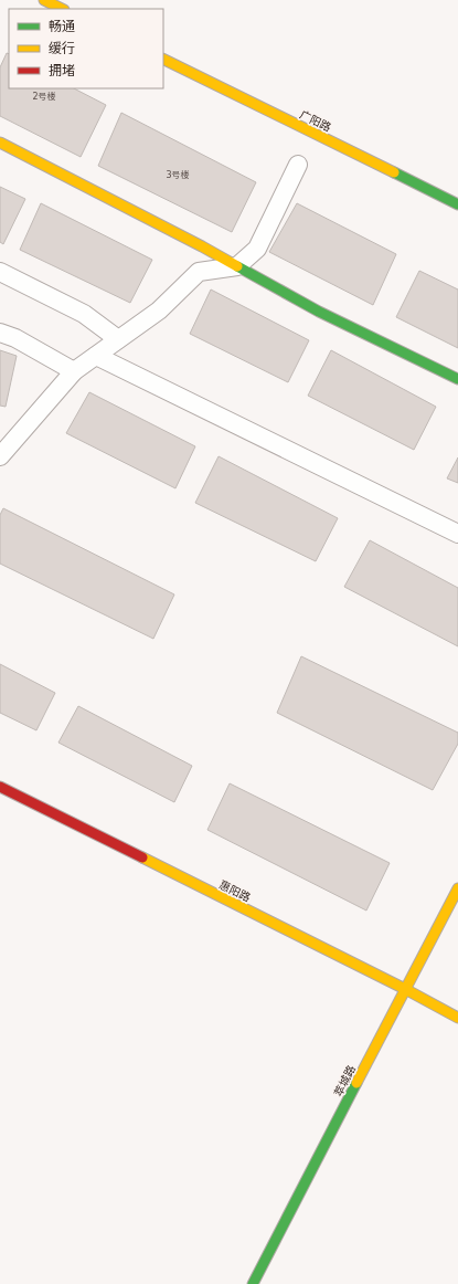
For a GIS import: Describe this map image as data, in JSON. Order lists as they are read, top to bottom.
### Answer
{
  "streets": {
    "street": ["广阳路", "惠阳路", "萃城路"]
  },
  "crossings": [
    ["惠阳路", "萃城路"]
  ],
  "house_numbers": ["2号楼", "3号楼"],
  "legend": ["畅通", "缓行", "拥堵"]
}
